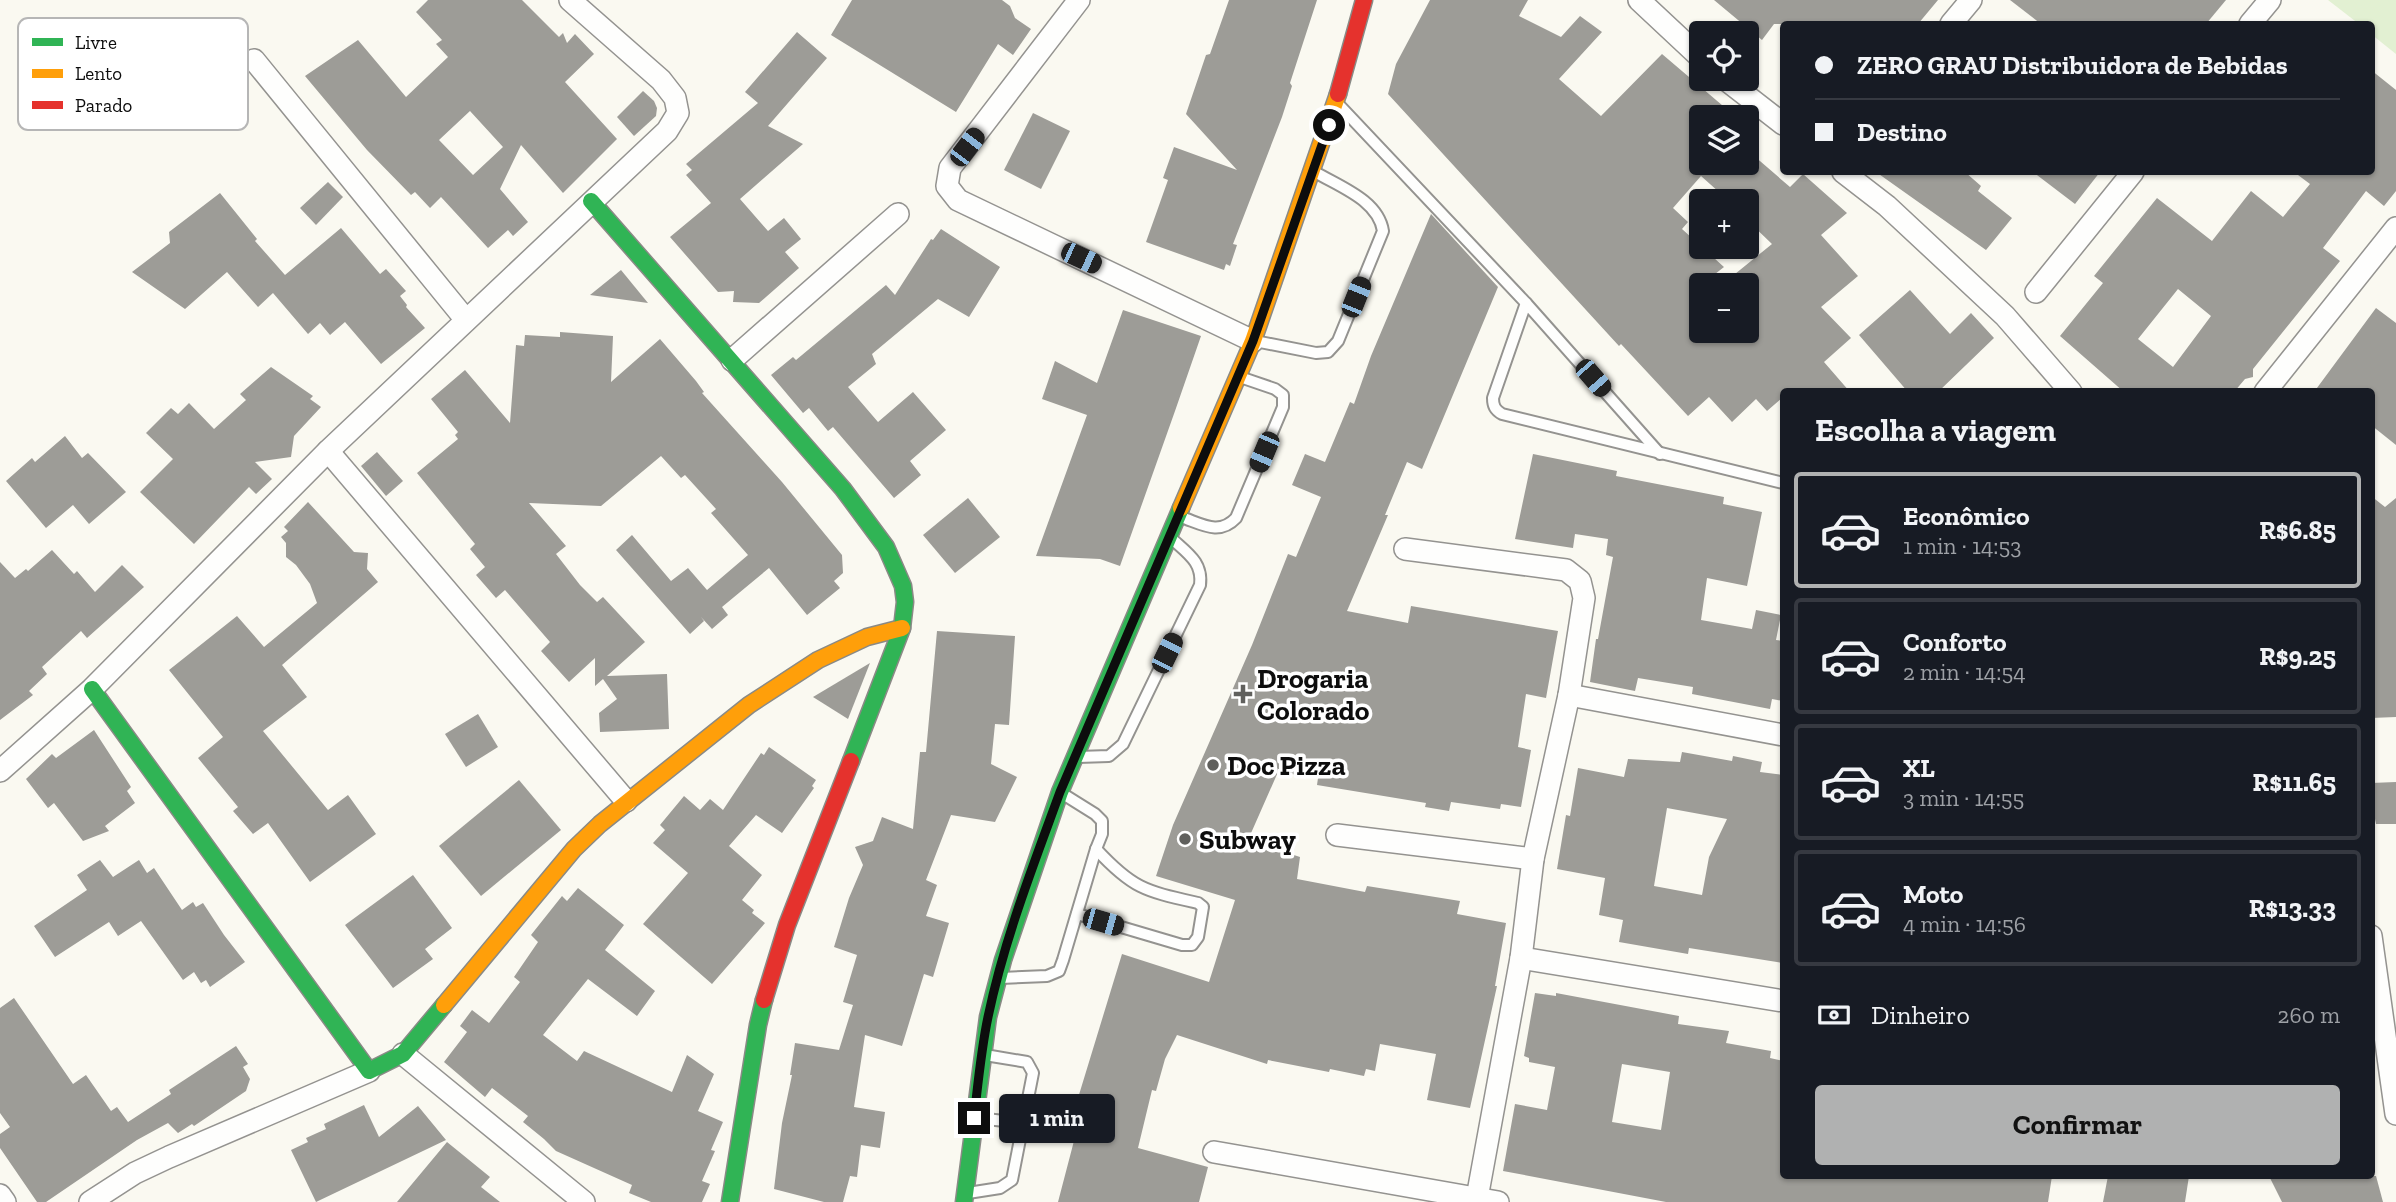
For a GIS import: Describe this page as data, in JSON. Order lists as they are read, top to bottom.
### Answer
{
  "places": {
    "health": ["Drogaria Colorado"],
    "other": ["Doc Pizza", "Subway"]
  },
  "legend": ["Livre", "Lento", "Parado"],
  "page": {
    "map_buttons": ["+", "−"],
    "banner": ["ZERO GRAU Distribuidora de Bebidas", "Destino"],
    "heading": "Escolha a viagem",
    "list": [
      {
        "name": "Econômico",
        "note": "1 min · 14:53",
        "value": "R$6.85"
      },
      {
        "name": "Conforto",
        "note": "2 min · 14:54",
        "value": "R$9.25"
      },
      {
        "name": "XL",
        "note": "3 min · 14:55",
        "value": "R$11.65"
      },
      {
        "name": "Moto",
        "note": "4 min · 14:56",
        "value": "R$13.33"
      }
    ],
    "pay": ["Dinheiro", "260 m"],
    "buttons": "Confirmar",
    "bubble": "1 min"
  }
}
